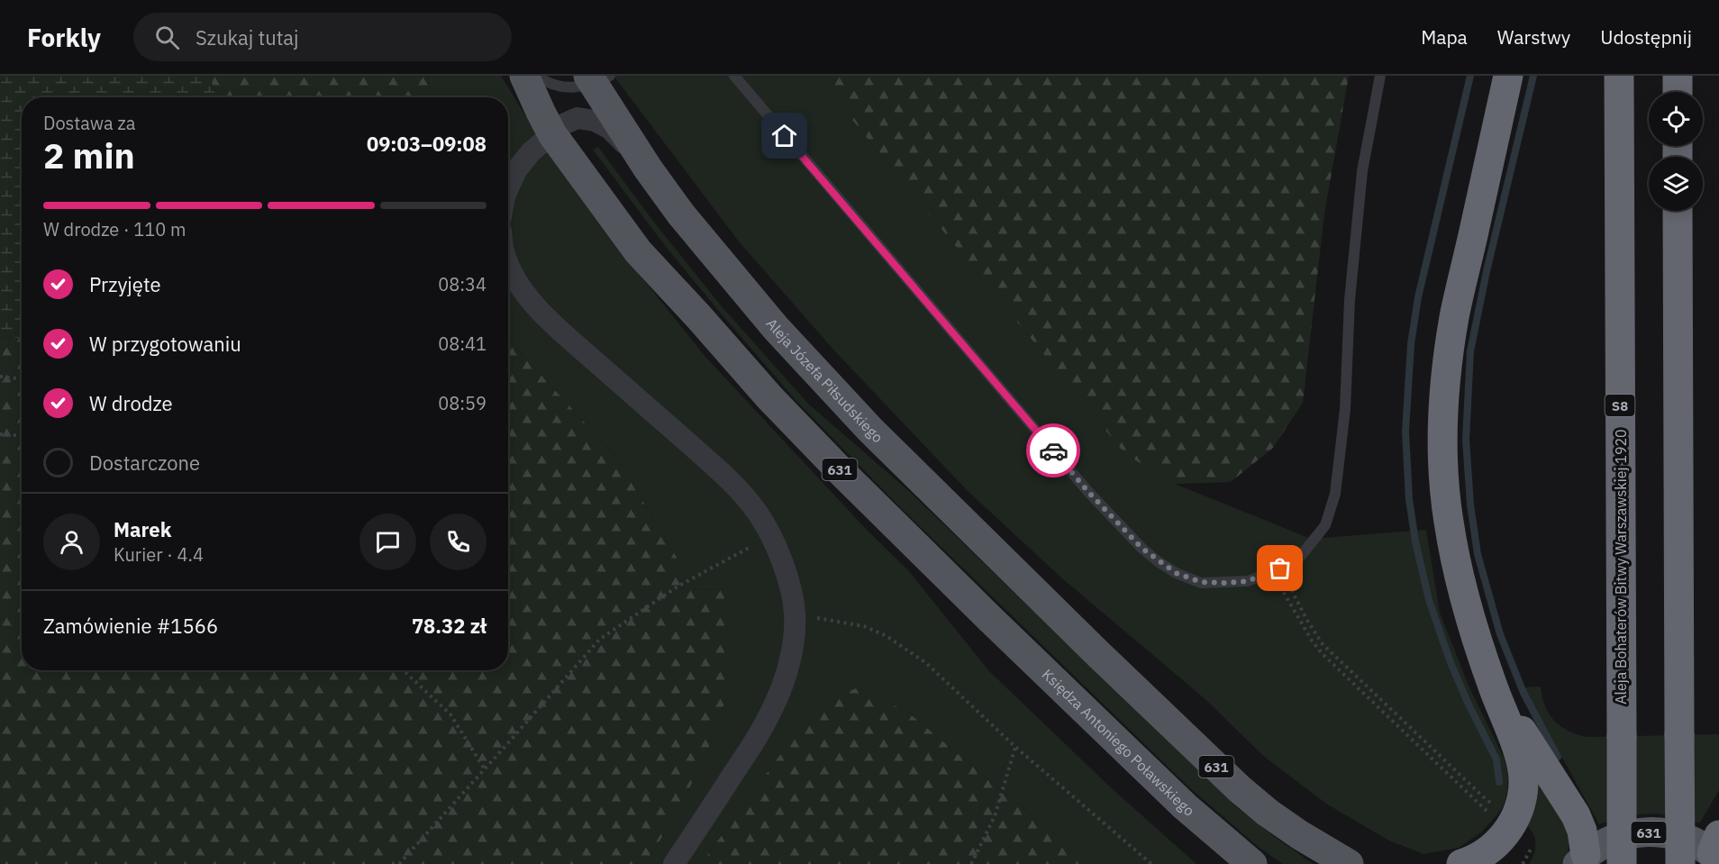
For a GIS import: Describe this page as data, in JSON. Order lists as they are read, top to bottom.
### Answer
{
  "streets": {
    "highway": ["S8", "Aleja Bohaterów Bitwy Warszawskiej 1920"],
    "main road": ["Aleja Józefa Piłsudskiego", "631", "Księdza Antoniego Poławskiego"]
  },
  "crossings": [
    ["631", "Księdza Antoniego Poławskiego"]
  ],
  "page": {
    "header": "Forkly",
    "search": "Szukaj tutaj",
    "nav": ["Mapa", "Warstwy", "Udostępnij"],
    "heading": ["2 min", "Dostawa za", "09:03–09:08"],
    "panel": [
      "Marek",
      "Kurier · 4.4",
      "Zamówienie #1566",
      "78.32 zł"
    ],
    "bar": "W drodze · 110 m",
    "list": [
      ["Przyjęte", "08:34"],
      ["W przygotowaniu", "08:41"],
      ["W drodze", "08:59"],
      "Dostarczone"
    ]
  }
}
